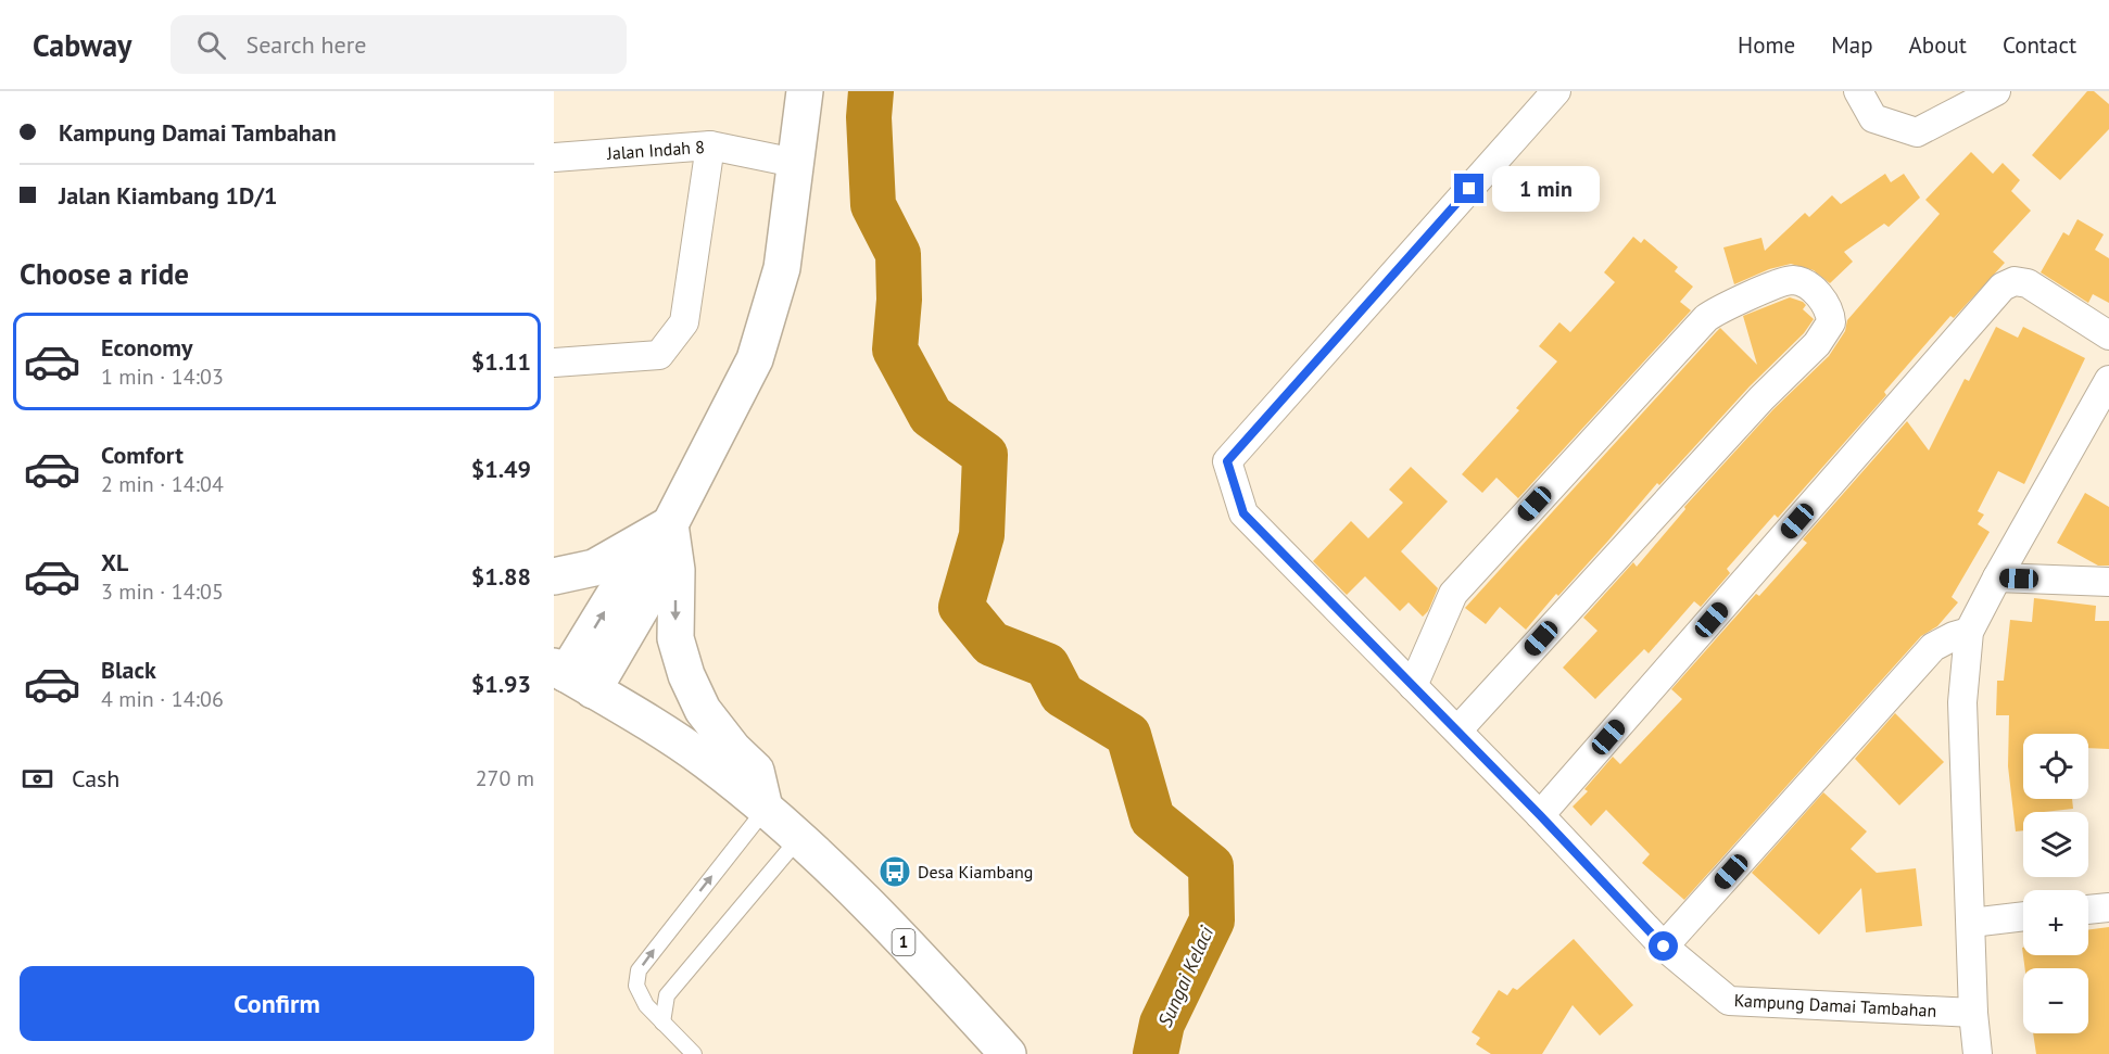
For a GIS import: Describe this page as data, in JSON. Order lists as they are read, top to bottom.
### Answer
{
  "streets": {
    "main road": ["1"],
    "street": ["Jalan Indah 8", "Kampung Damai Tambahan"]
  },
  "water": ["Sungai Kelaci"],
  "places": {
    "bus stop": ["Desa Kiambang"]
  },
  "page": {
    "header": "Cabway",
    "search": "Search here",
    "nav": [
      "Home",
      "Map",
      "About",
      "Contact"
    ],
    "banner": ["Kampung Damai Tambahan", "Jalan Kiambang 1D/1"],
    "bubble": "1 min",
    "heading": "Choose a ride",
    "list": [
      {
        "name": "Economy",
        "note": "1 min · 14:03",
        "value": "$1.11"
      },
      {
        "name": "Comfort",
        "note": "2 min · 14:04",
        "value": "$1.49"
      },
      {
        "name": "XL",
        "note": "3 min · 14:05",
        "value": "$1.88"
      },
      {
        "name": "Black",
        "note": "4 min · 14:06",
        "value": "$1.93"
      }
    ],
    "map_buttons": ["+", "−"],
    "pay": ["Cash", "270 m"],
    "buttons": "Confirm"
  }
}
